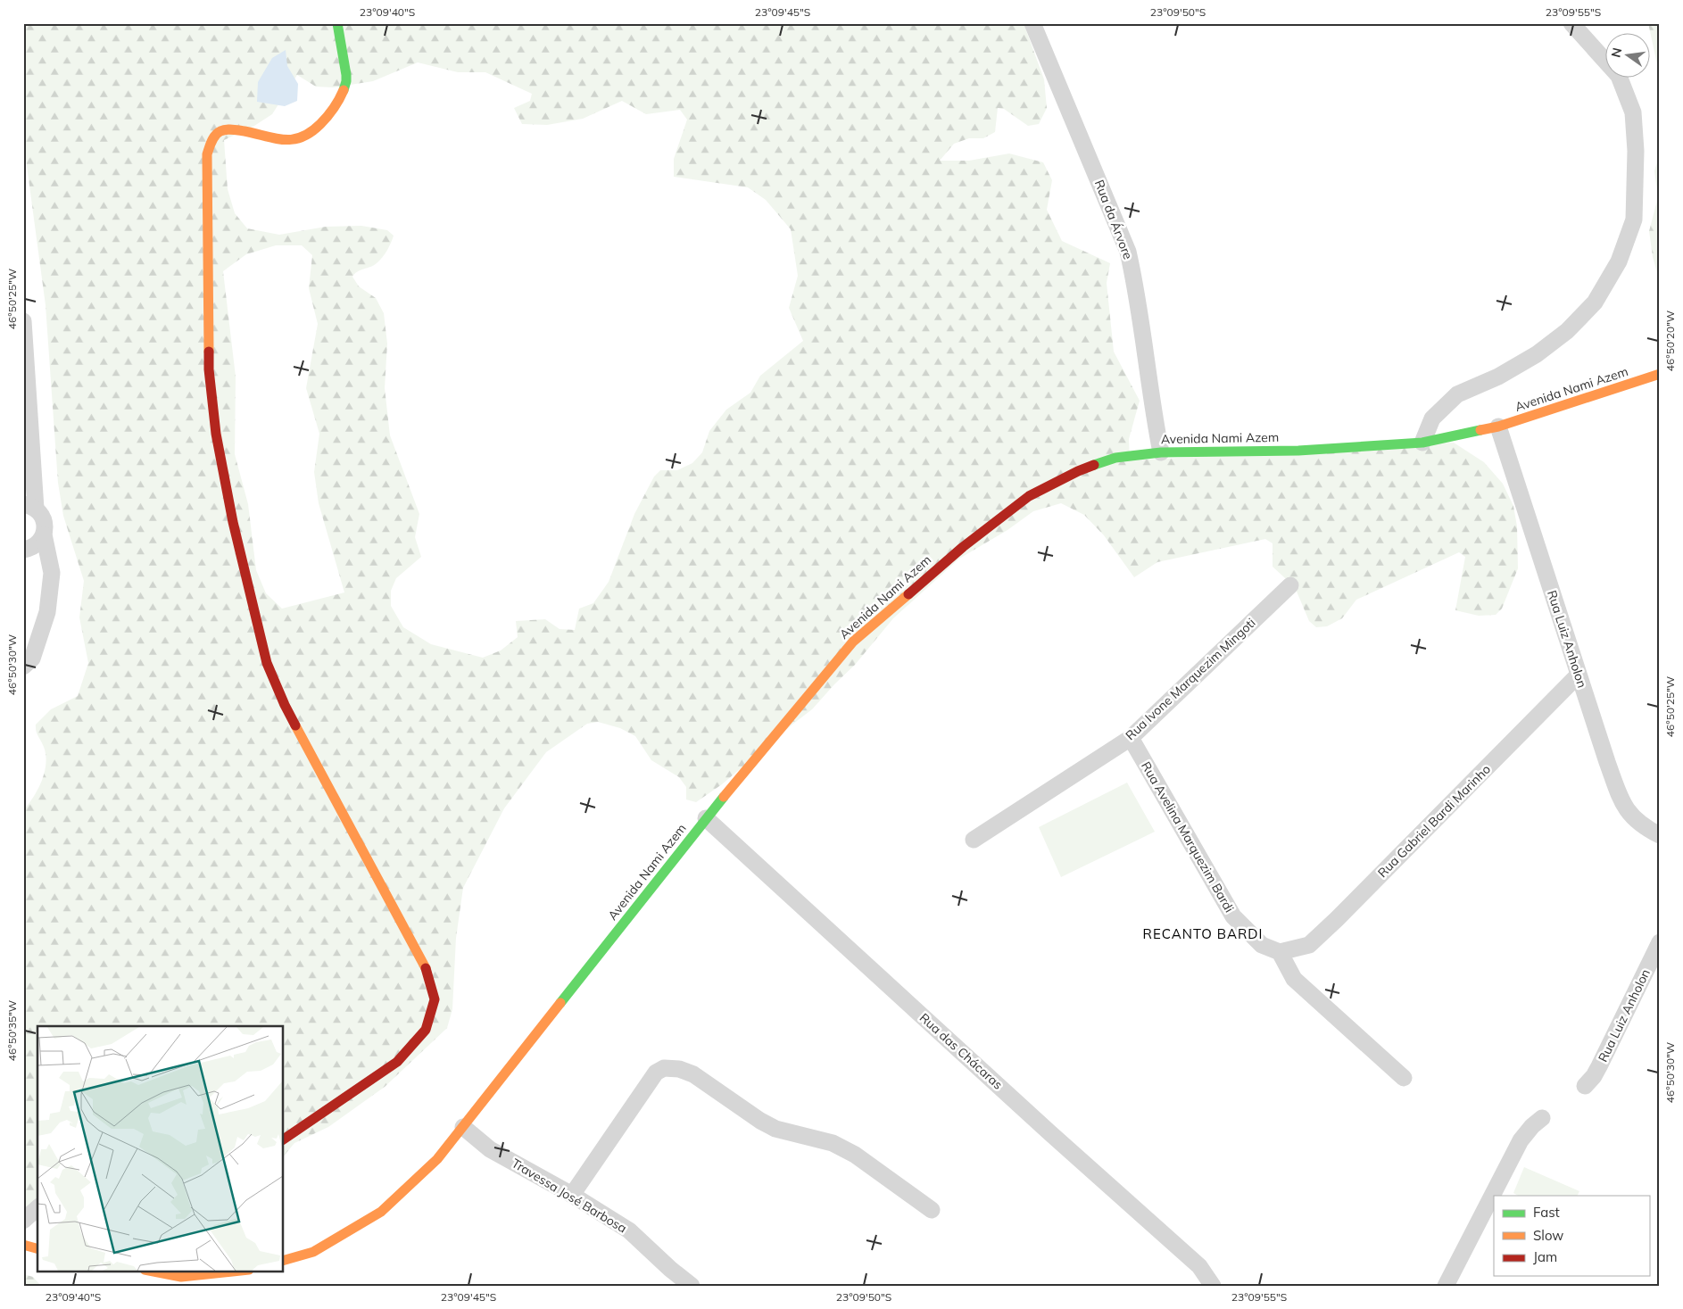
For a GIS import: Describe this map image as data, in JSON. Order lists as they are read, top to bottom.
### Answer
{
  "streets": {
    "street": [
      "Rua da Árvore",
      "Avenida Nami Azem",
      "Rua Luiz Anholon",
      "Rua Ivone Marquezim Mingoti",
      "Rua Gabriel Bardi Marinho",
      "Rua Avelina Marquezim Bardi",
      "Rua das Chácaras",
      "Travessa José Barbosa"
    ]
  },
  "crossings": [
    ["Rua da Árvore", "Avenida Nami Azem"],
    ["Avenida Nami Azem", "Rua Luiz Anholon"],
    ["Avenida Nami Azem", "Rua das Chácaras"],
    ["Avenida Nami Azem", "Travessa José Barbosa"],
    ["Rua Luiz Anholon", "Rua Gabriel Bardi Marinho"],
    ["Rua Ivone Marquezim Mingoti", "Rua Avelina Marquezim Bardi"],
    ["Rua Gabriel Bardi Marinho", "Rua Avelina Marquezim Bardi"]
  ],
  "districts": ["RECANTO BARDI"],
  "legend": ["Fast", "Slow", "Jam"],
  "north": "left",
  "coordinates": [
    "23°09'40\"S",
    "23°09'45\"S",
    "23°09'50\"S",
    "23°09'55\"S",
    "46°50'25\"W",
    "46°50'20\"W",
    "46°50'30\"W",
    "46°50'35\"W"
  ]
}
